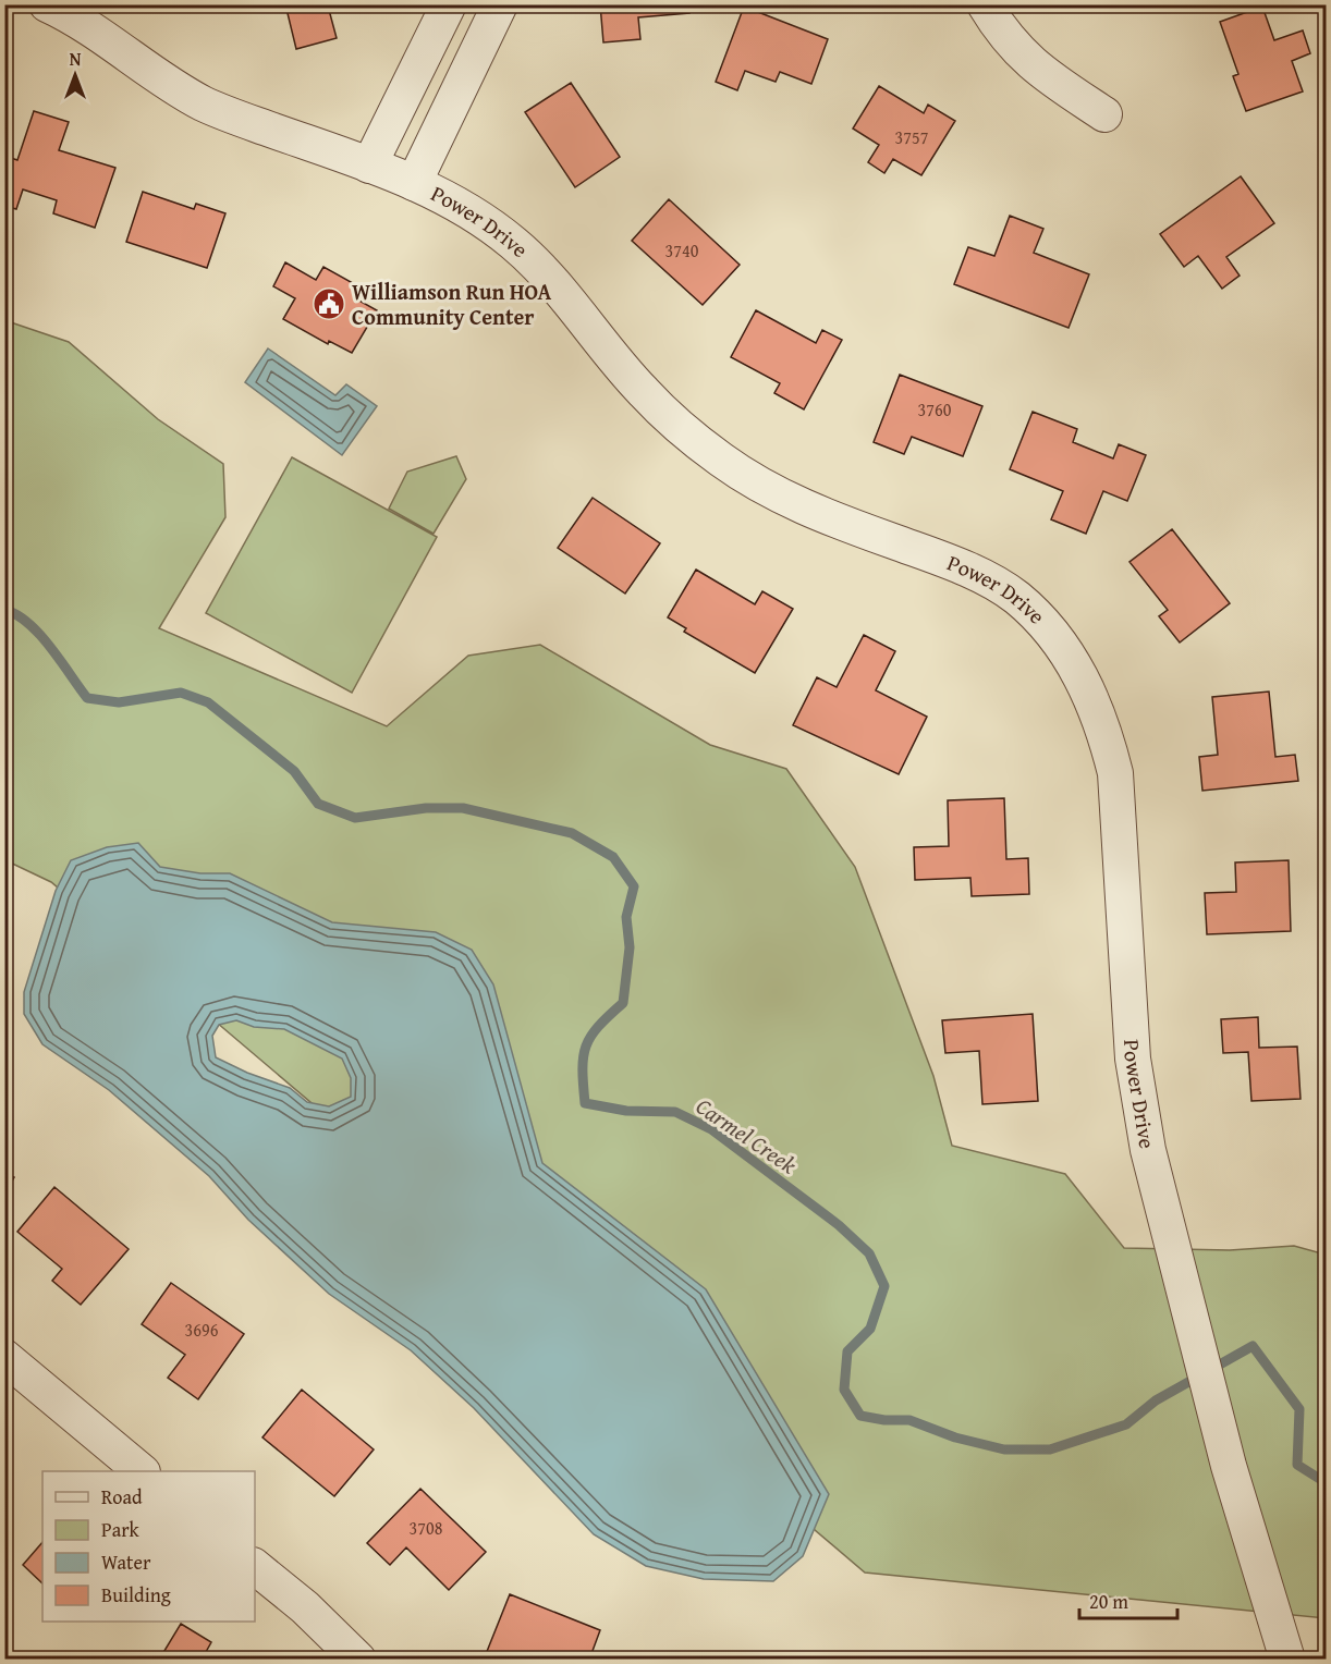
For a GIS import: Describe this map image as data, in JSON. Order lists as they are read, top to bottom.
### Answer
{
  "streets": {
    "street": ["Power Drive"]
  },
  "water": ["Carmel Creek"],
  "places": {
    "public building": ["Williamson Run HOA Community Center"]
  },
  "house_numbers": [
    "3757",
    "3740",
    "3760",
    "3696",
    "3708"
  ],
  "legend": [
    "Road",
    "Park",
    "Water",
    "Building"
  ],
  "scale_bar": "20 m",
  "north": "top"
}
